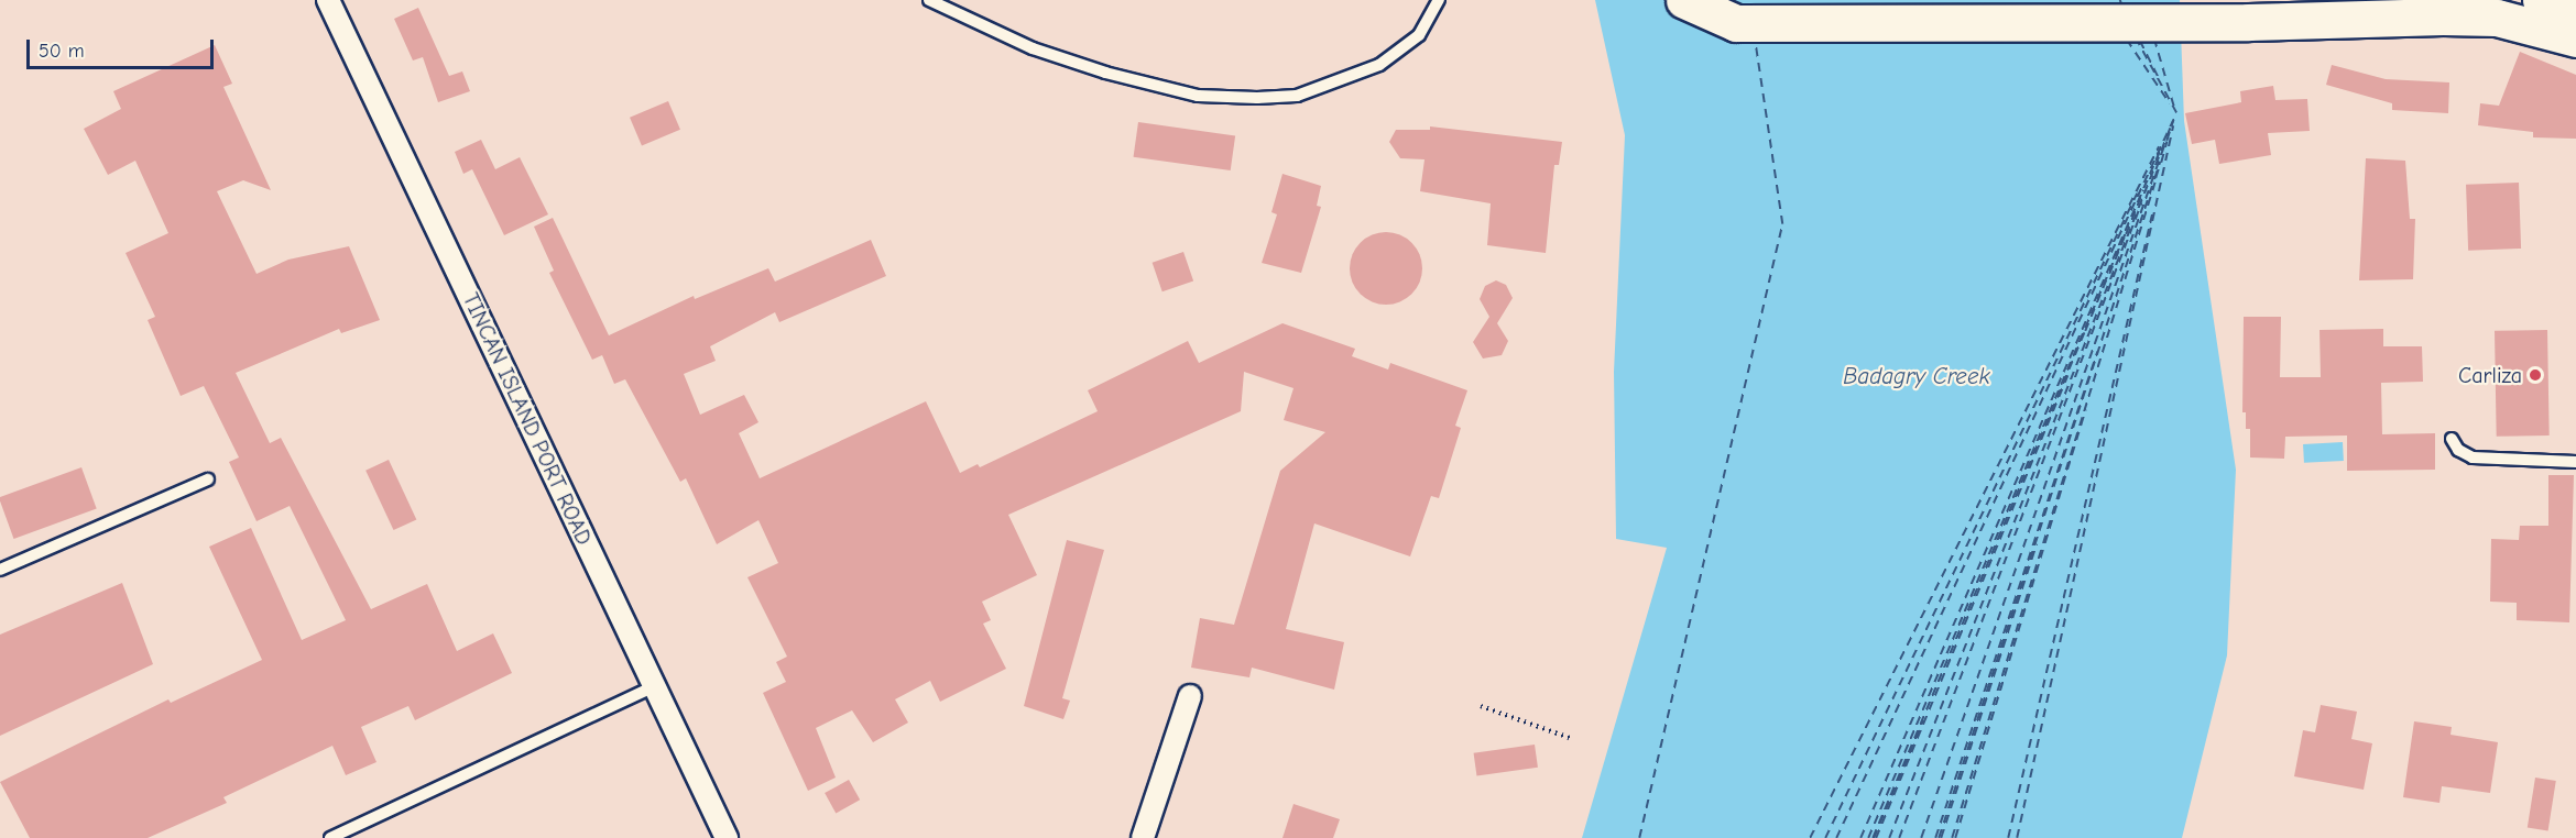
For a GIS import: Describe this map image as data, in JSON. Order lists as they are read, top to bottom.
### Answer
{
  "streets": {
    "street": ["TINCAN ISLAND PORT ROAD"]
  },
  "water": ["Badagry Creek"],
  "places": ["Carliza"],
  "scale_bar": "50 m"
}
